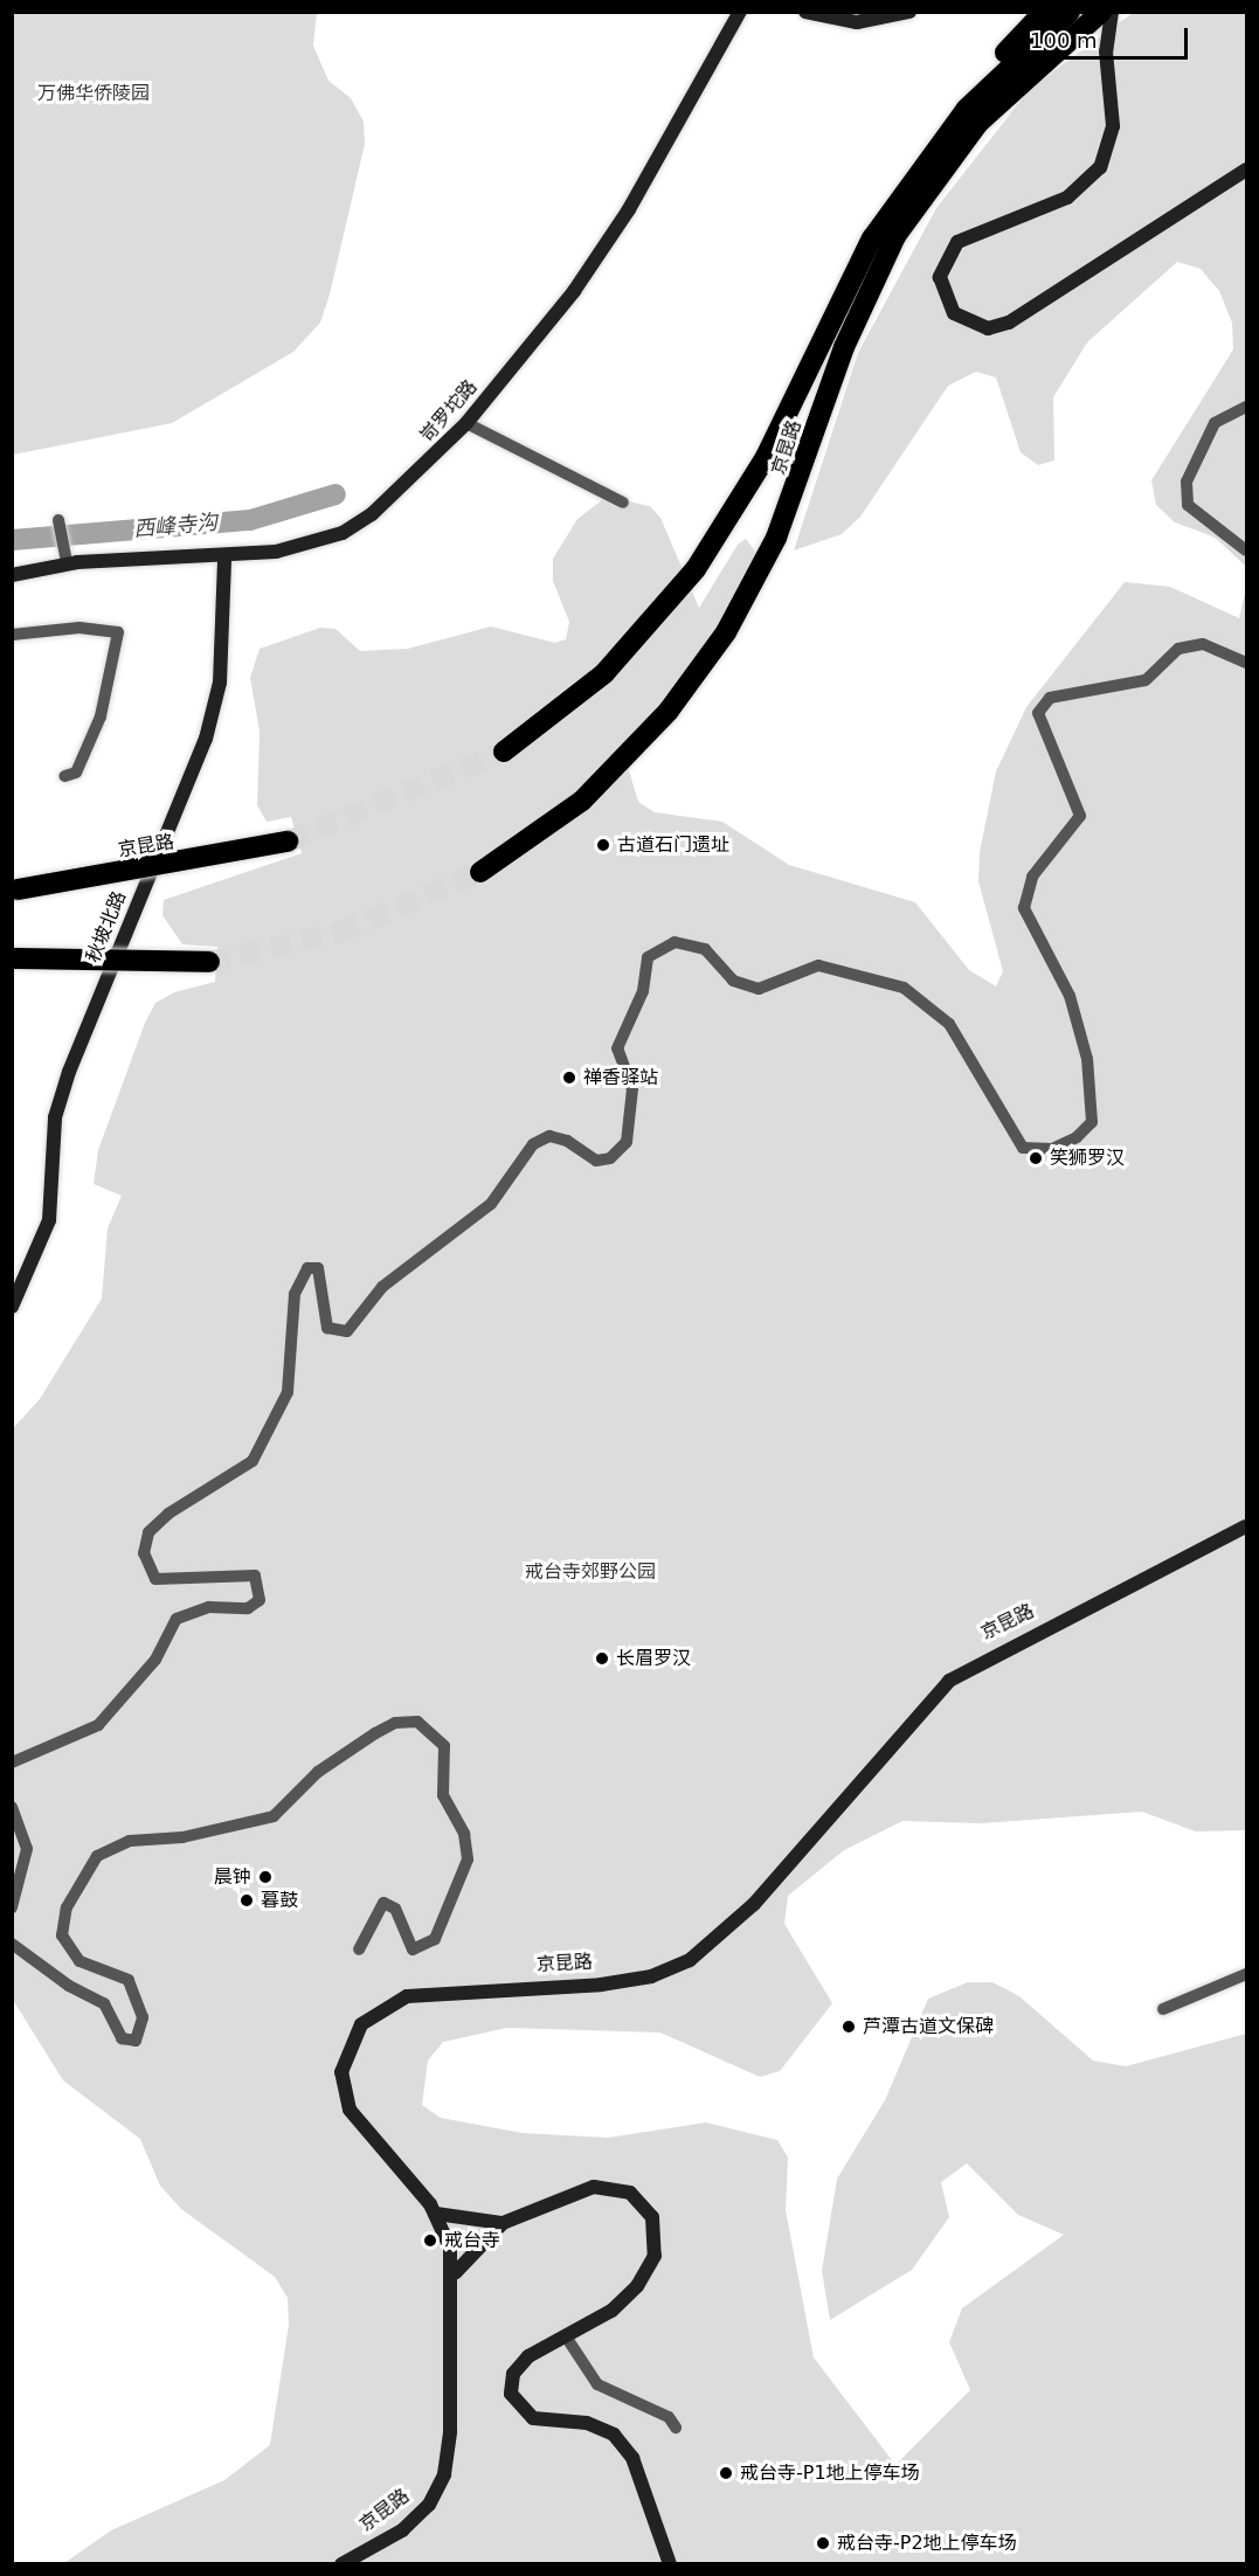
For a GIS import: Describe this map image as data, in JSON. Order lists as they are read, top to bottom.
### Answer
{
  "streets": {
    "highway": ["京昆路"],
    "street": ["岢罗坨路", "秋坡北路"]
  },
  "crossings": [
    ["岢罗坨路", "秋坡北路"]
  ],
  "water": ["西峰寺沟"],
  "parks": ["万佛华侨陵园", "戒台寺郊野公园"],
  "places": [
    "古道石门遗址",
    "禅香驿站",
    "笑狮罗汉",
    "长眉罗汉",
    "晨钟",
    "暮鼓",
    "芦潭古道文保碑",
    "戒台寺",
    "戒台寺-P1地上停车场",
    "戒台寺-P2地上停车场"
  ],
  "scale_bar": "100 m"
}
